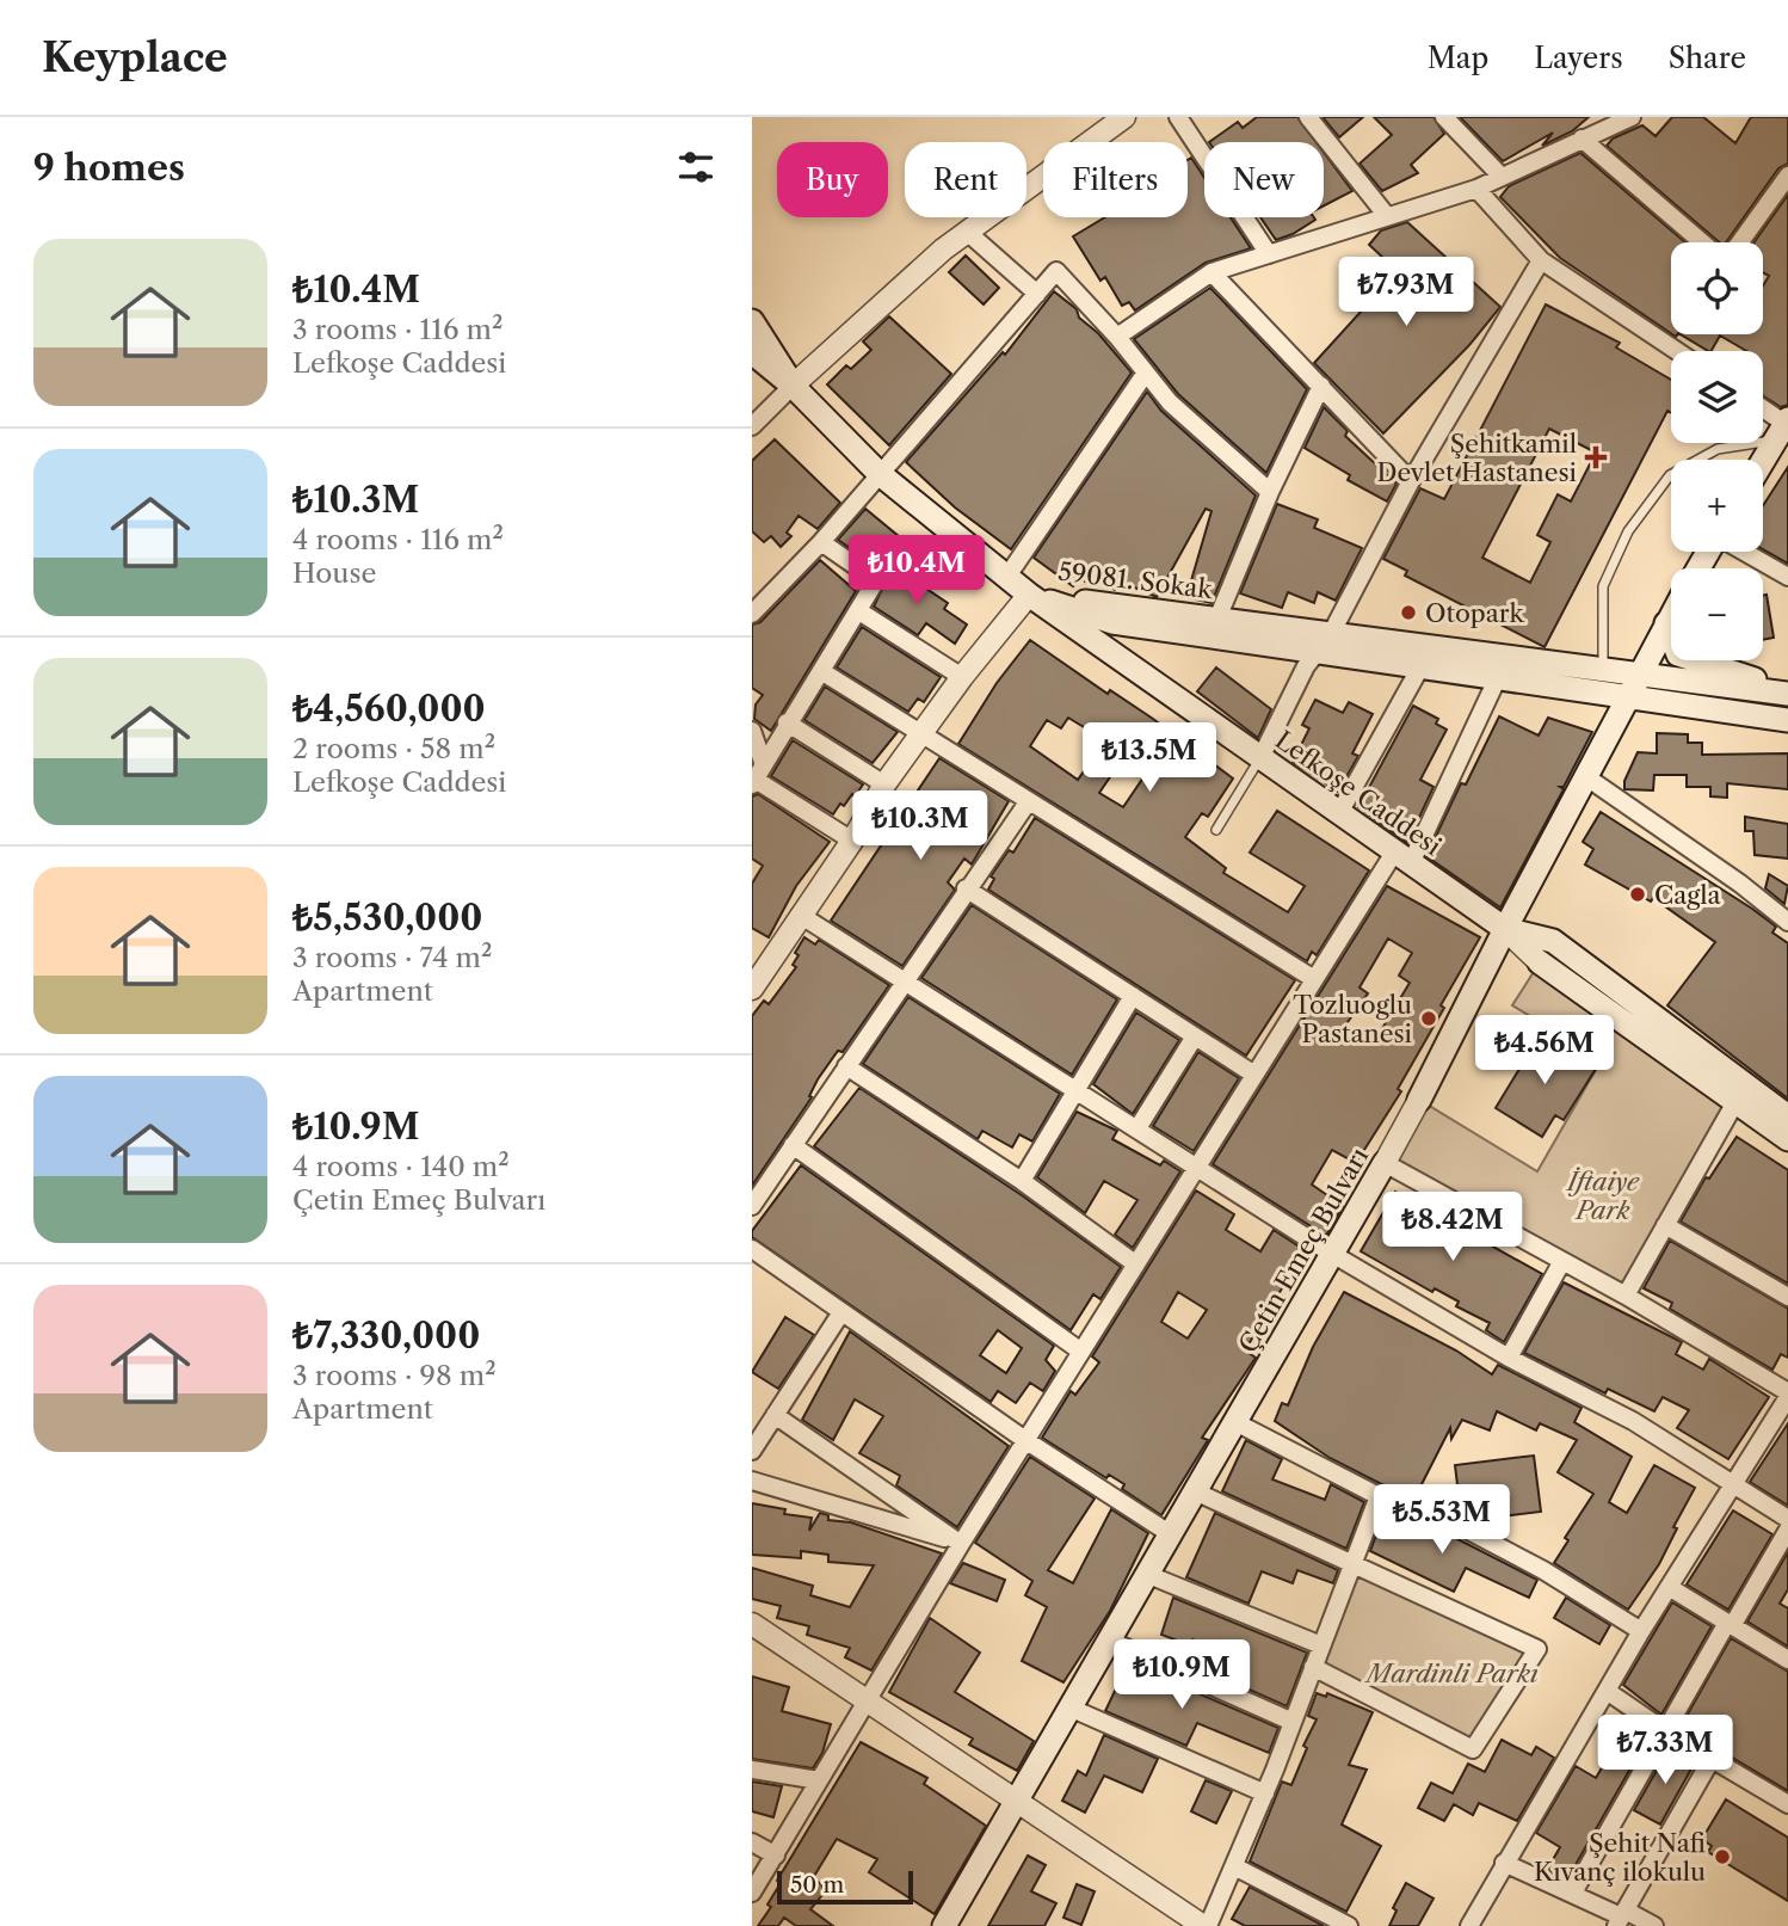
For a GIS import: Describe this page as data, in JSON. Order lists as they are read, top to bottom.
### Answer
{
  "streets": {
    "main road": ["59081. Sokak", "Lefkoşe Caddesi", "Çetin Emeç Bulvarı"]
  },
  "crossings": [
    ["59081. Sokak", "Lefkoşe Caddesi"],
    ["59081. Sokak", "Çetin Emeç Bulvarı"],
    ["Lefkoşe Caddesi", "Çetin Emeç Bulvarı"]
  ],
  "parks": ["İftaiye Park", "Mardinli Parkı"],
  "places": {
    "health": ["Şehitkamil Devlet Hastanesi"],
    "other": [
      "Otopark",
      "Cagla",
      "Tozluoglu Pastanesi",
      "Şehit Nafi Kıvanç ilokulu"
    ]
  },
  "scale_bar": "50 m",
  "page": {
    "header": "Keyplace",
    "nav": ["Map", "Layers", "Share"],
    "heading": "9 homes",
    "chip": [
      "Buy",
      "Rent",
      "Filters",
      "New"
    ],
    "list": [
      {
        "name": "₺10.4M",
        "note": "3 rooms · 116 m² · Lefkoşe Caddesi"
      },
      {
        "name": "₺10.3M",
        "note": "4 rooms · 116 m² · House"
      },
      {
        "name": "₺4,560,000",
        "note": "2 rooms · 58 m² · Lefkoşe Caddesi"
      },
      {
        "name": "₺5,530,000",
        "note": "3 rooms · 74 m² · Apartment"
      },
      {
        "name": "₺10.9M",
        "note": "4 rooms · 140 m² · Çetin Emeç Bulvarı"
      },
      {
        "name": "₺7,330,000",
        "note": "3 rooms · 98 m² · Apartment"
      }
    ],
    "map_buttons": ["+", "−"],
    "price": [
      "₺7.93M",
      "₺10.4M",
      "₺13.5M",
      "₺10.3M",
      "₺4.56M",
      "₺8.42M",
      "₺5.53M",
      "₺10.9M",
      "₺7.33M"
    ],
    "scale": "50 m"
  }
}
